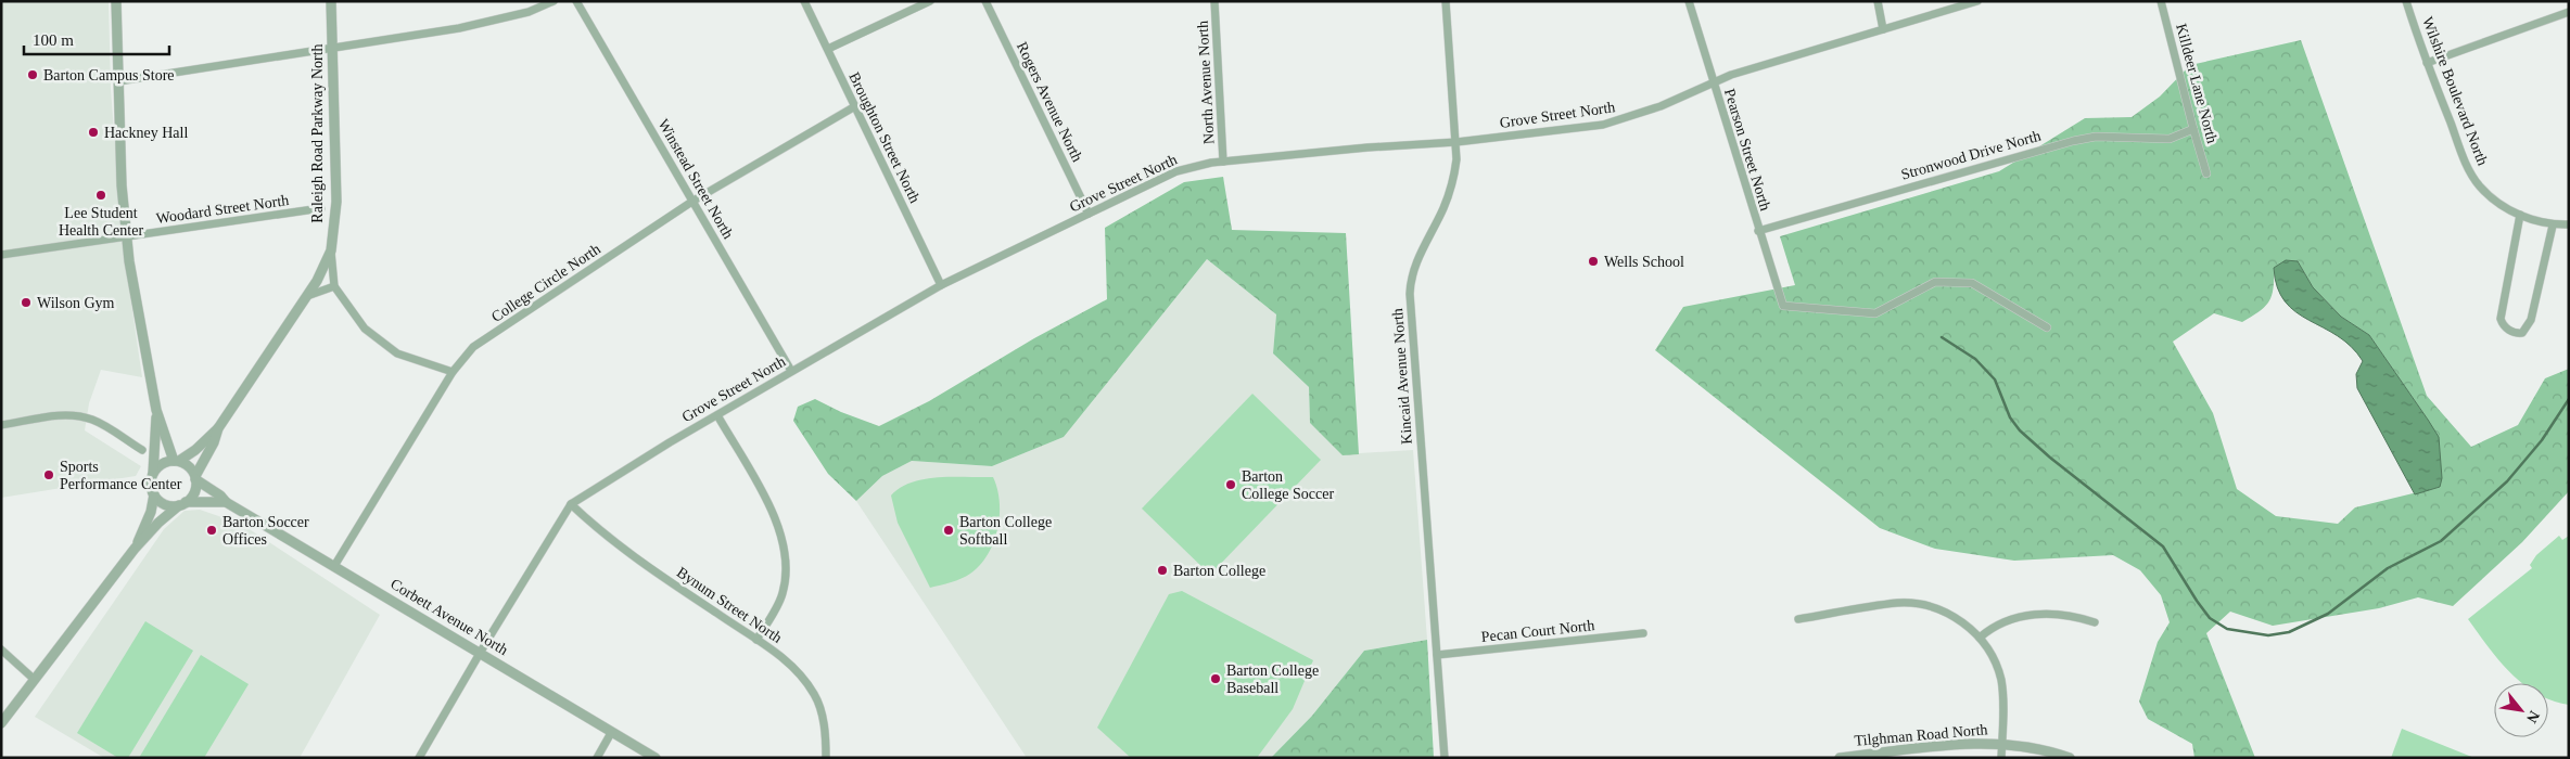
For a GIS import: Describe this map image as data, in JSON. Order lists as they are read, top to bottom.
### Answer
{
  "streets": {
    "street": [
      "North Avenue North",
      "Killdeer Lane North",
      "Wilshire Boulevard North",
      "Rogers Avenue North",
      "Grove Street North",
      "Raleigh Road Parkway North",
      "Broughton Street North",
      "Pearson Street North",
      "Stronwood Drive North",
      "Winstead Street North",
      "Woodard Street North",
      "College Circle North",
      "Kincaid Avenue North",
      "Bynum Street North",
      "Corbett Avenue North",
      "Pecan Court North",
      "Tilghman Road North"
    ]
  },
  "crossings": [
    ["North Avenue North", "Grove Street North"],
    ["Killdeer Lane North", "Stronwood Drive North"],
    ["Rogers Avenue North", "Grove Street North"],
    ["Grove Street North", "Broughton Street North"],
    ["Grove Street North", "Pearson Street North"],
    ["Grove Street North", "Winstead Street North"],
    ["Grove Street North", "Kincaid Avenue North"],
    ["Grove Street North", "Bynum Street North"],
    ["Grove Street North", "Corbett Avenue North"],
    ["Raleigh Road Parkway North", "Corbett Avenue North"],
    ["Broughton Street North", "College Circle North"],
    ["Pearson Street North", "Stronwood Drive North"],
    ["Winstead Street North", "College Circle North"],
    ["College Circle North", "Corbett Avenue North"],
    ["Kincaid Avenue North", "Pecan Court North"]
  ],
  "places": [
    "Barton Campus Store",
    "Hackney Hall",
    "Lee Student Health Center",
    "Wells School",
    "Wilson Gym",
    "Sports Performance Center",
    "Barton College Soccer",
    "Barton Soccer Offices",
    "Barton College Softball",
    "Barton College",
    "Barton College Baseball"
  ],
  "scale_bar": "100 m",
  "north": "bottom right"
}
